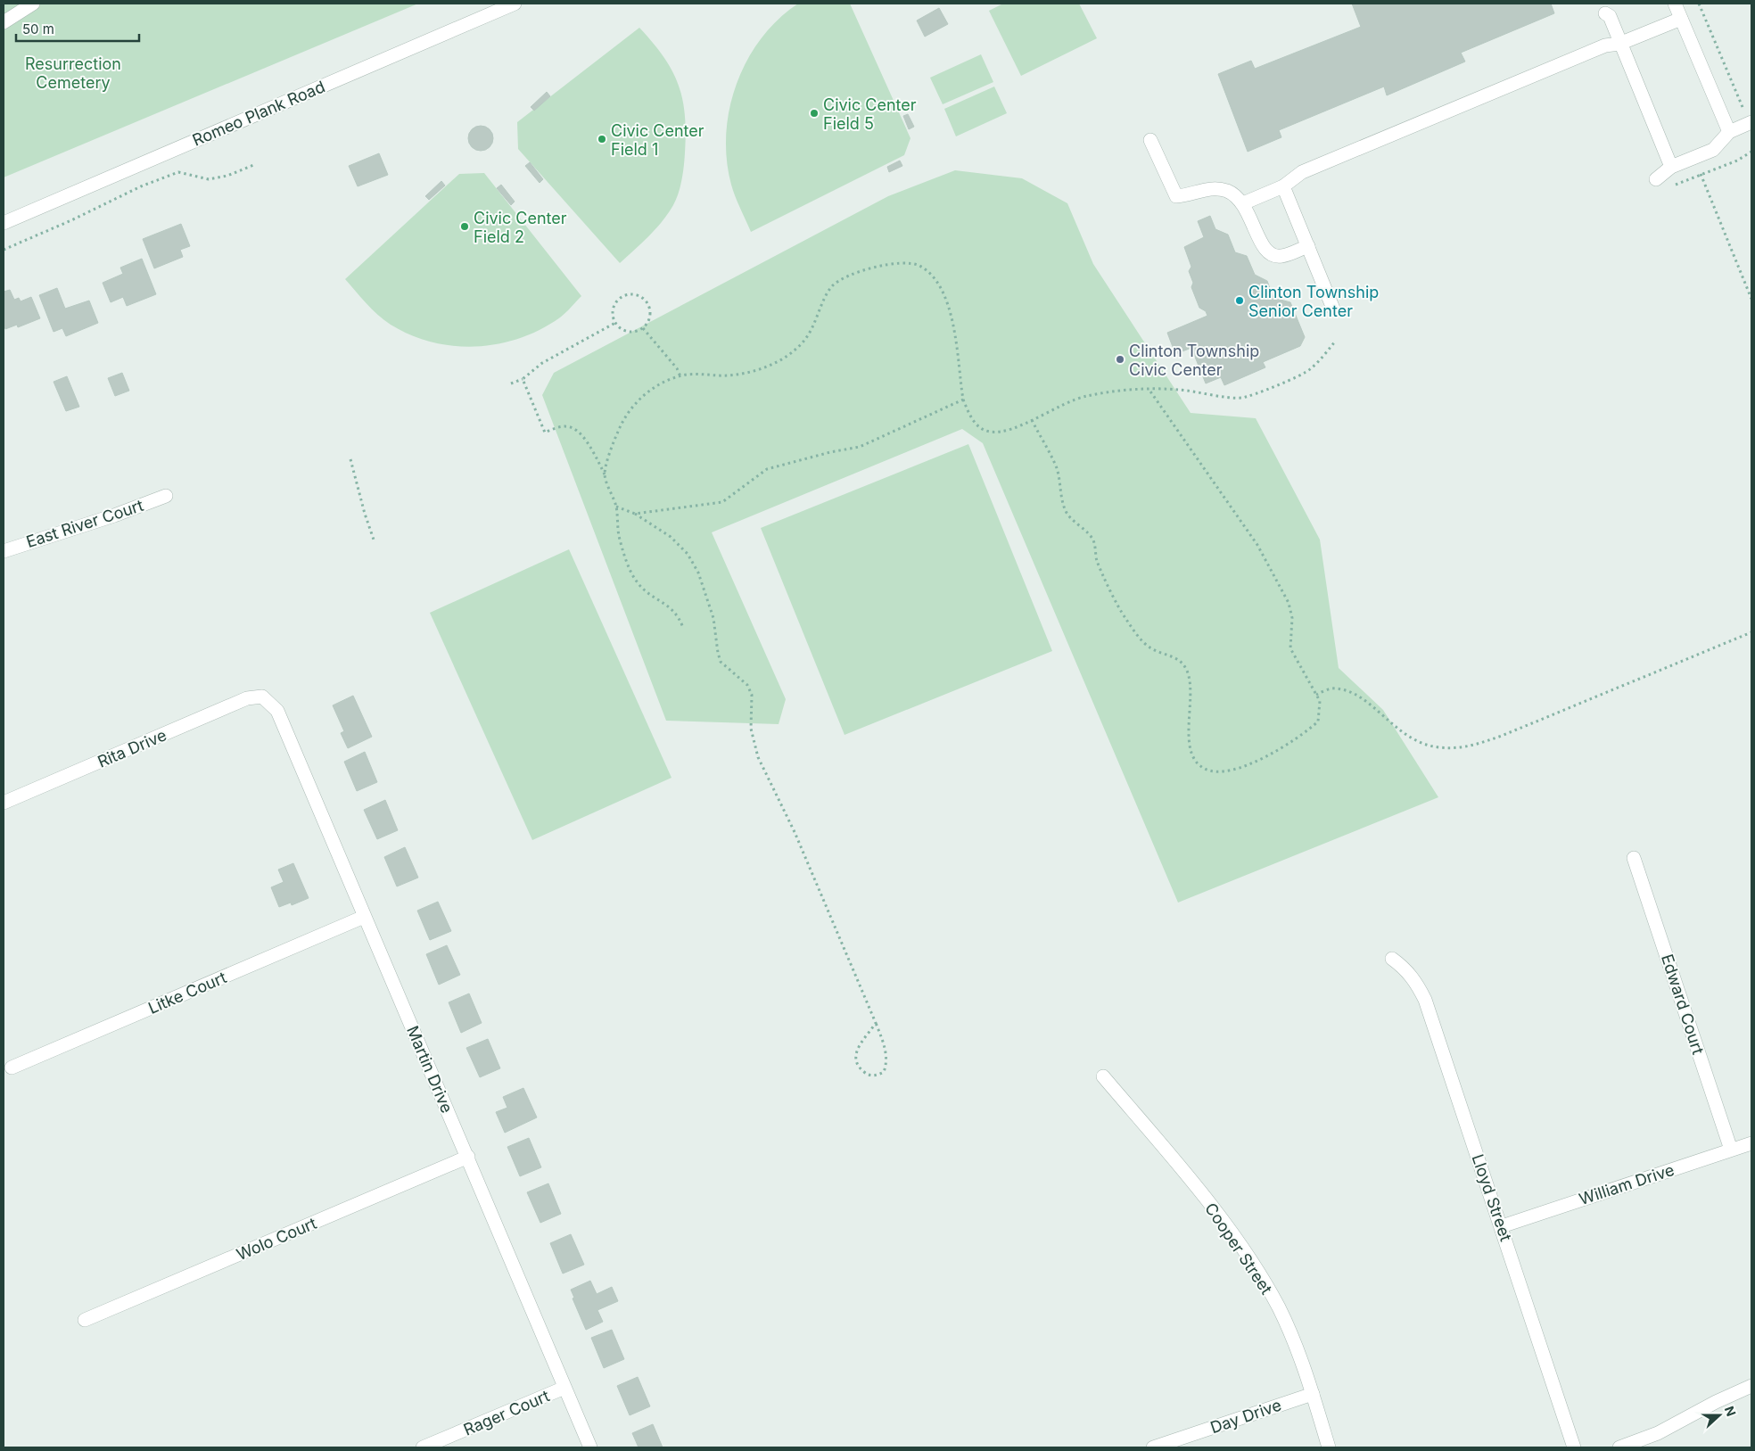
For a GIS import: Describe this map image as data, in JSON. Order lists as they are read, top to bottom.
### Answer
{
  "streets": {
    "street": [
      "Romeo Plank Road",
      "East River Court",
      "Rita Drive",
      "Litke Court",
      "Edward Court",
      "Martin Drive",
      "William Drive",
      "Lloyd Street",
      "Wolo Court",
      "Cooper Street",
      "Rager Court",
      "Day Drive"
    ]
  },
  "crossings": [
    ["Rita Drive", "Martin Drive"],
    ["Litke Court", "Martin Drive"],
    ["Edward Court", "William Drive"],
    ["Martin Drive", "Wolo Court"],
    ["Martin Drive", "Rager Court"],
    ["William Drive", "Lloyd Street"],
    ["Cooper Street", "Day Drive"]
  ],
  "parks": ["Resurrection Cemetery"],
  "places": [
    "Civic Center Field 5",
    "Civic Center Field 1",
    "Civic Center Field 2",
    "Clinton Township Senior Center",
    "Clinton Township Civic Center"
  ],
  "scale_bar": "50 m",
  "north": "right"
}
